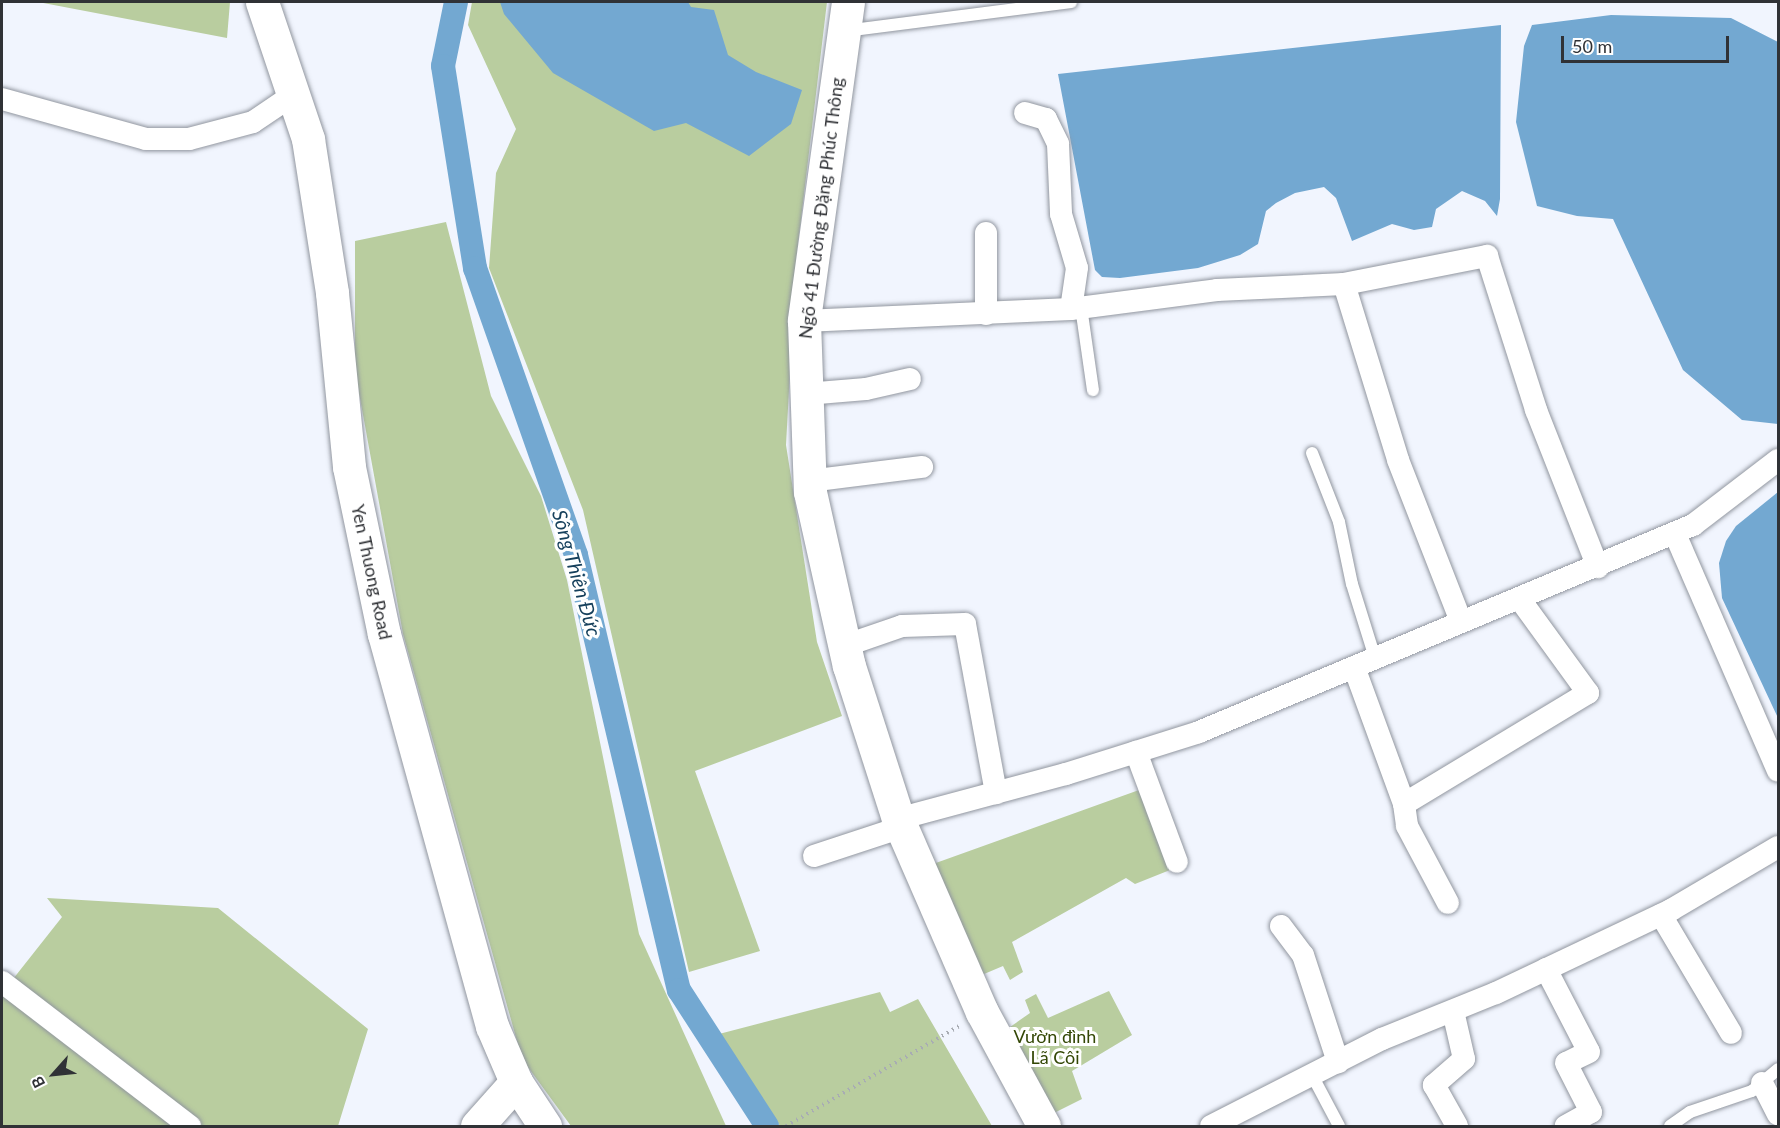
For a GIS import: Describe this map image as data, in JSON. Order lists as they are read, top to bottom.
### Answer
{
  "streets": {
    "main road": ["Ngõ 41 Đường Đặng Phúc Thông", "Yen Thuong Road"]
  },
  "water": ["Sông Thiên Đức"],
  "parks": ["Vườn đình Lã Côi"],
  "scale_bar": "50 m",
  "north": "bottom left"
}
